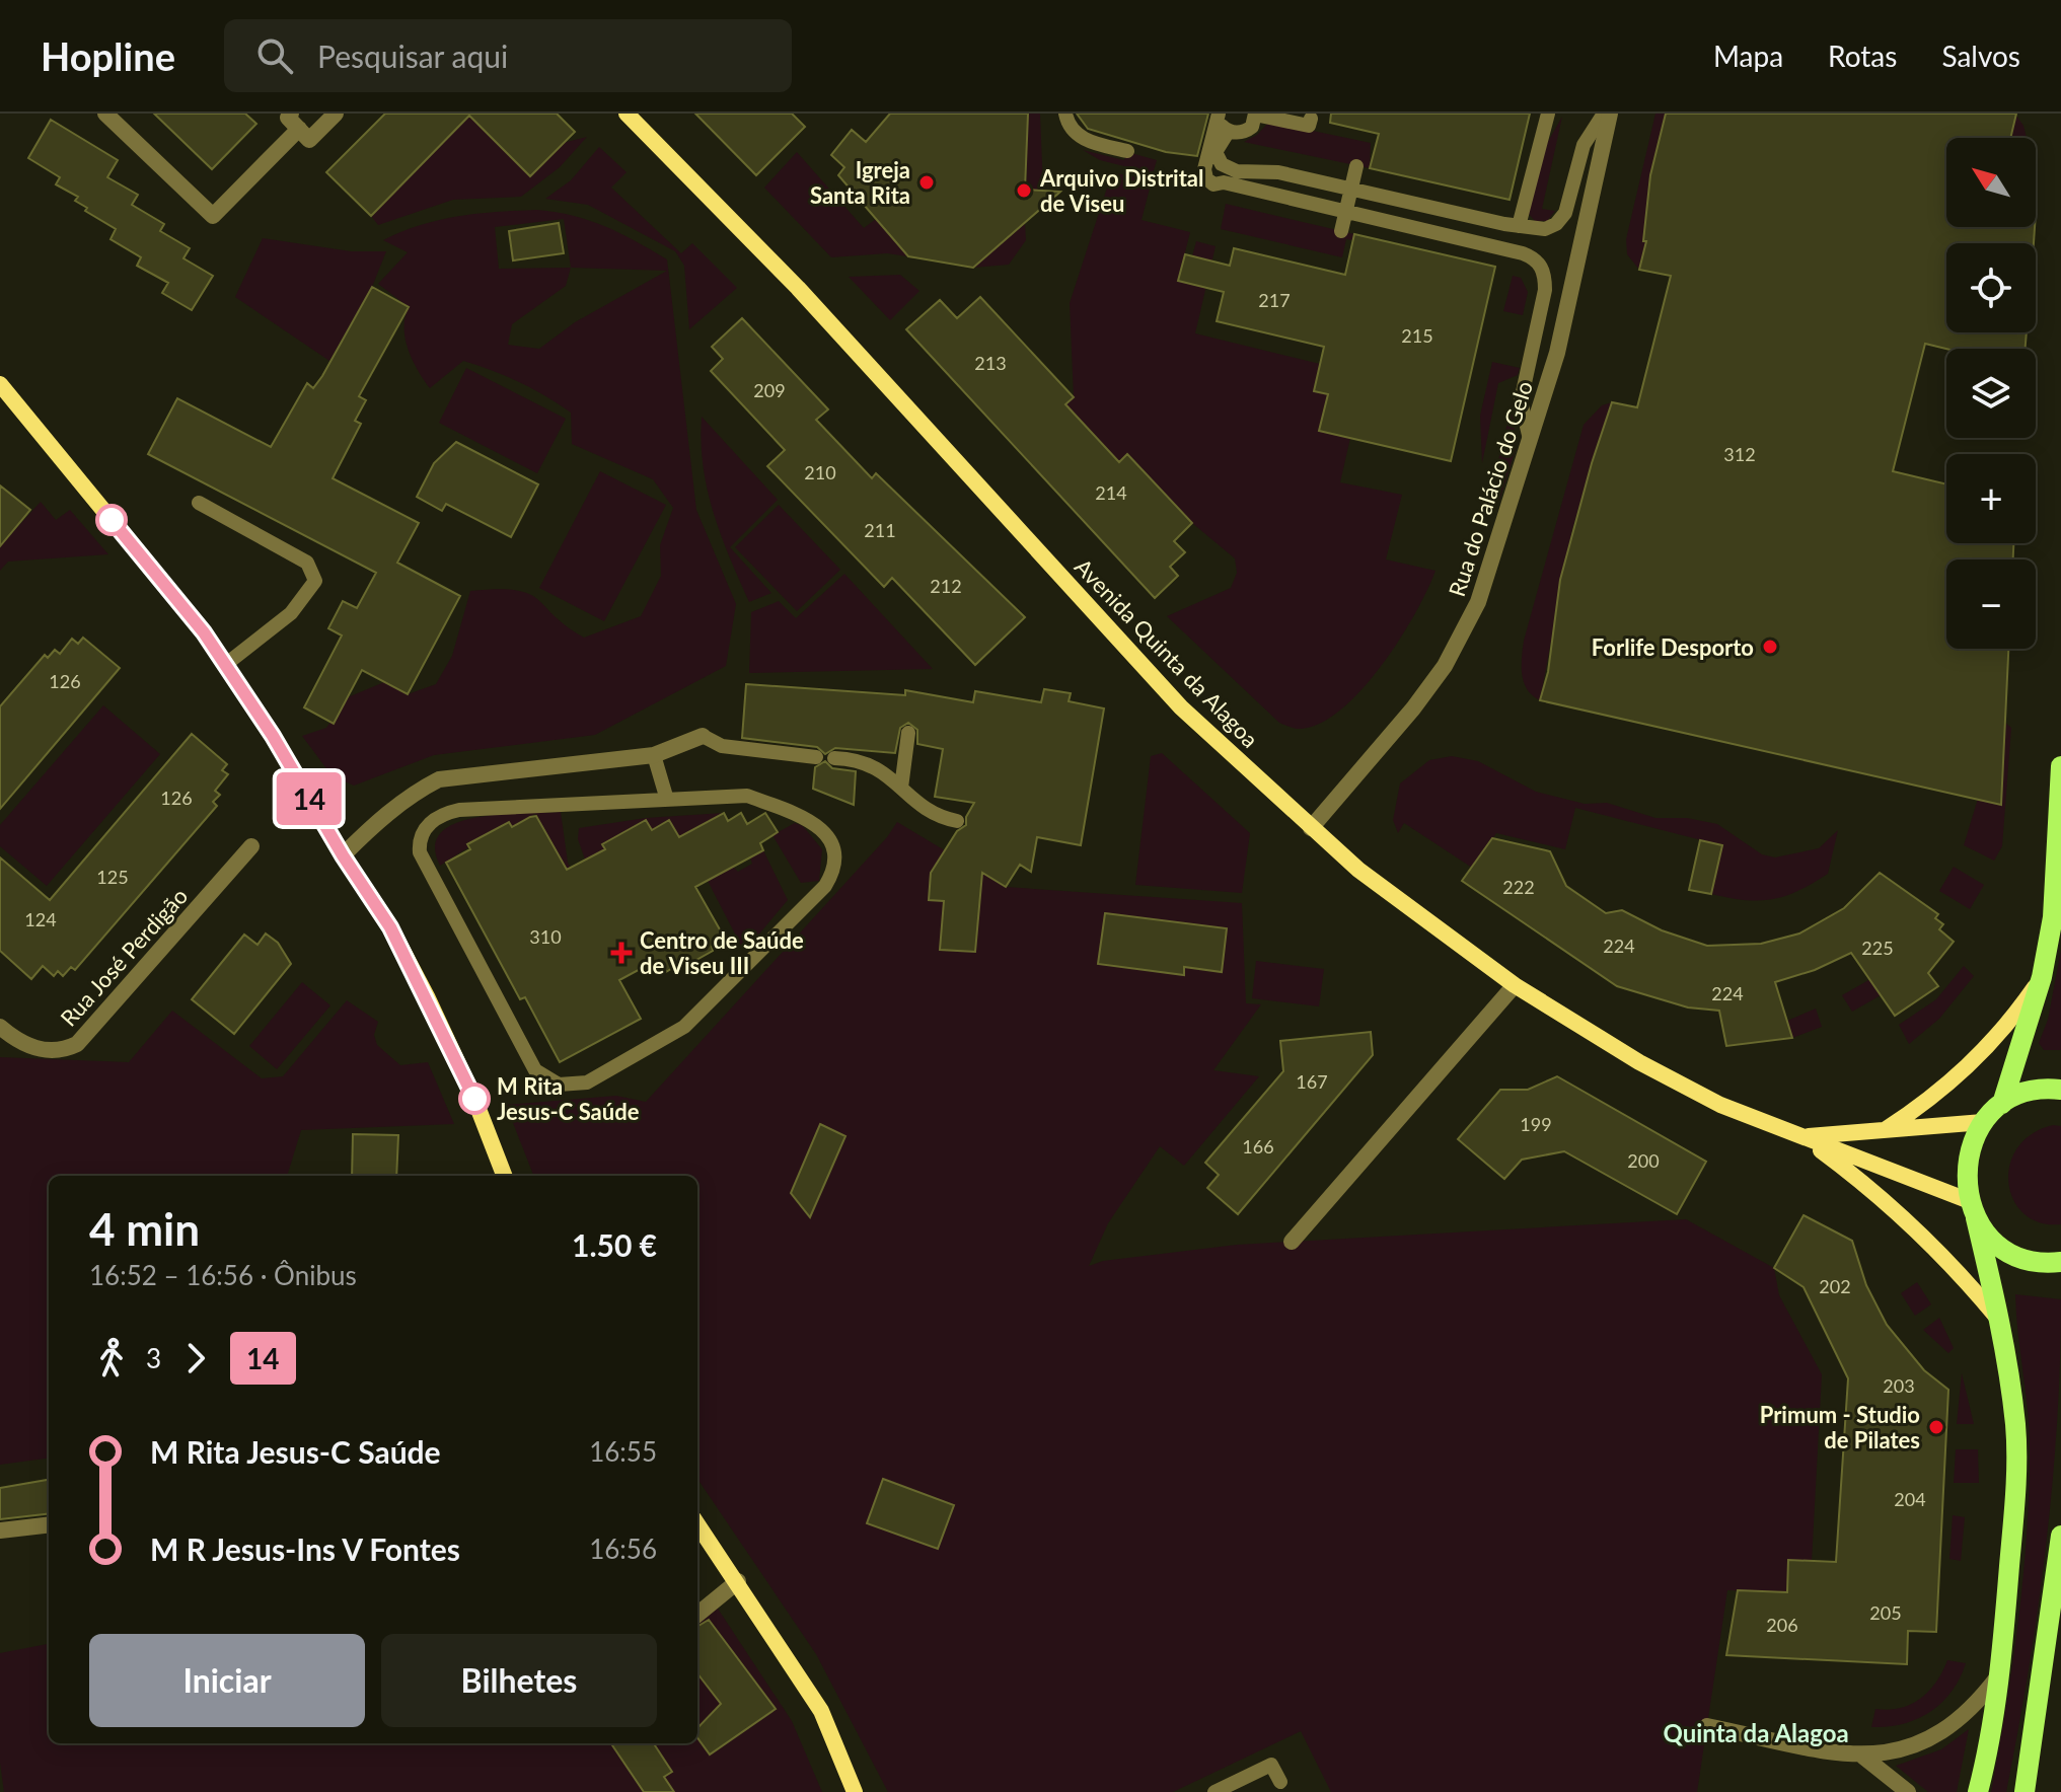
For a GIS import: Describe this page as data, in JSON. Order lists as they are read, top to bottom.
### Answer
{
  "streets": {
    "street": ["Rua do Palácio do Gelo", "Avenida Quinta da Alagoa", "Rua José Perdigão"]
  },
  "crossings": [
    ["Rua do Palácio do Gelo", "Avenida Quinta da Alagoa"]
  ],
  "districts": ["Quinta da Alagoa"],
  "places": {
    "other": [
      "Igreja Santa Rita",
      "Arquivo Distrital de Viseu",
      "Forlife Desporto",
      "M Rita Jesus-C Saúde",
      "Primum - Studio de Pilates"
    ],
    "health": ["Centro de Saúde de Viseu III"]
  },
  "lines": ["bus line 14"],
  "house_numbers": [
    "217",
    "215",
    "213",
    "209",
    "312",
    "210",
    "214",
    "211",
    "212",
    "126",
    "126",
    "125",
    "222",
    "124",
    "310",
    "224",
    "225",
    "224",
    "167",
    "199",
    "166",
    "200",
    "202",
    "203",
    "204",
    "205",
    "206"
  ],
  "north": "top left",
  "page": {
    "header": "Hopline",
    "search": "Pesquisar aqui",
    "nav": ["Mapa", "Rotas", "Salvos"],
    "on_map": "14",
    "map_buttons": ["+", "−"],
    "heading": ["4 min", "16:52 – 16:56 · Ônibus", "1.50 €"],
    "legs": ["3", "14"],
    "list": [
      {
        "name": "M Rita Jesus-C Saúde",
        "value": "16:55"
      },
      {
        "name": "M R Jesus-Ins V Fontes",
        "value": "16:56"
      }
    ],
    "buttons": ["Iniciar", "Bilhetes"]
  }
}
